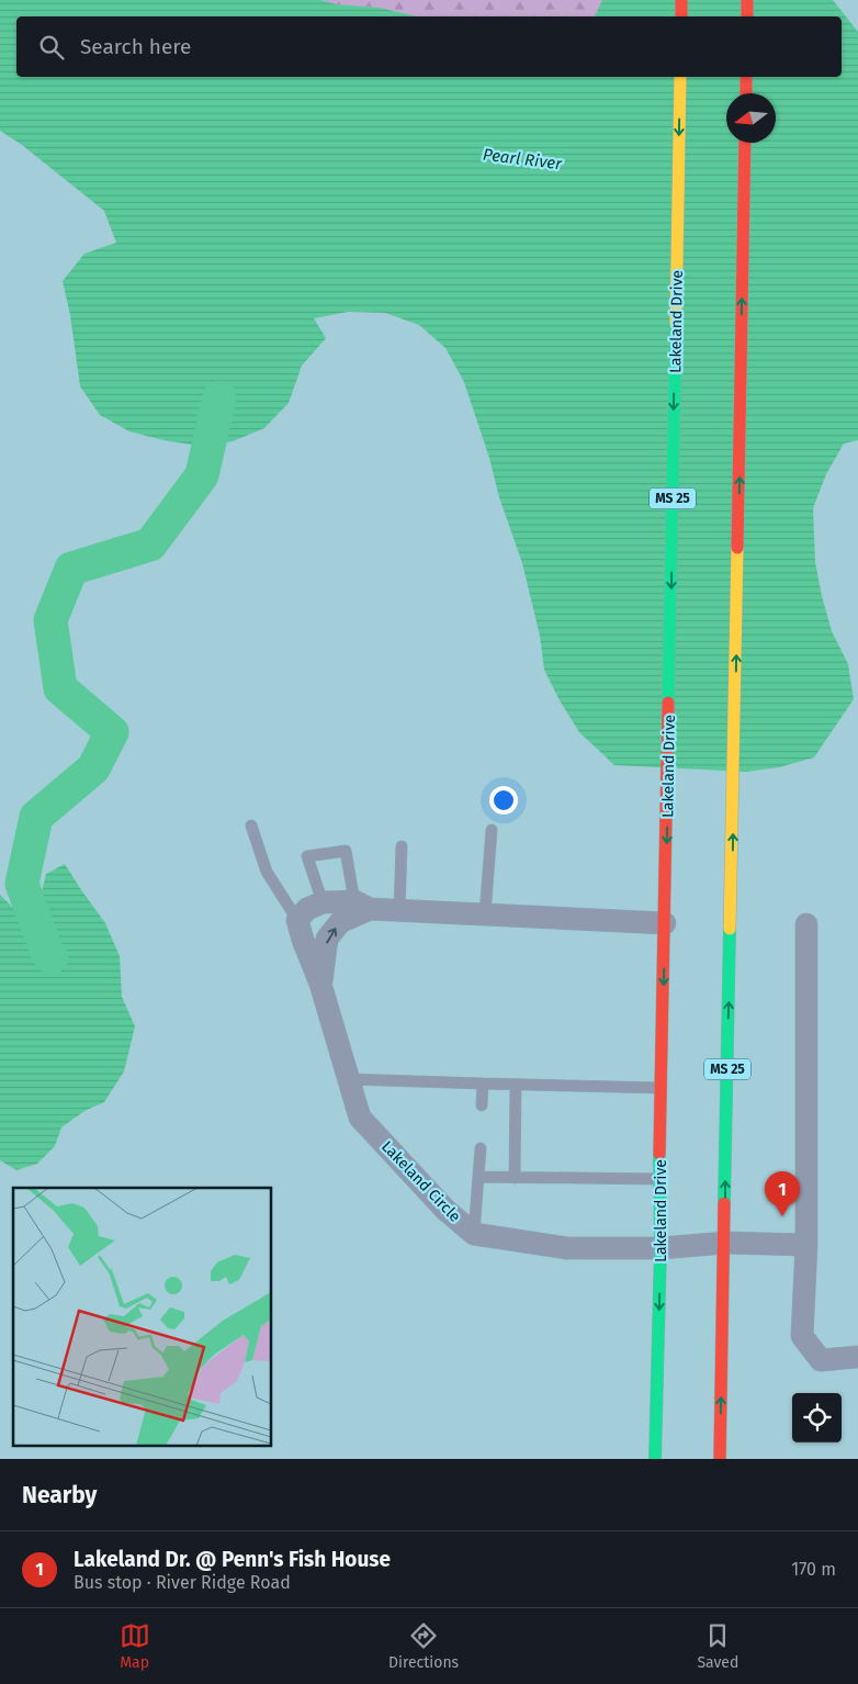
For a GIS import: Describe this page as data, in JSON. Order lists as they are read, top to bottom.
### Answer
{
  "streets": {
    "highway": ["Lakeland Drive", "MS 25"],
    "street": ["Lakeland Circle"]
  },
  "crossings": [
    ["Lakeland Drive", "Lakeland Circle"],
    ["MS 25", "Lakeland Circle"]
  ],
  "water": ["Pearl River"],
  "north": "left",
  "page": {
    "search": "Search here",
    "pins": "1",
    "heading": "Nearby",
    "list": [
      {
        "mark": "1",
        "name": "Lakeland Dr. @ Penn's Fish House",
        "note": "Bus stop · River Ridge Road",
        "value": "170 m"
      }
    ],
    "nav": ["Map", "Directions", "Saved"]
  }
}
